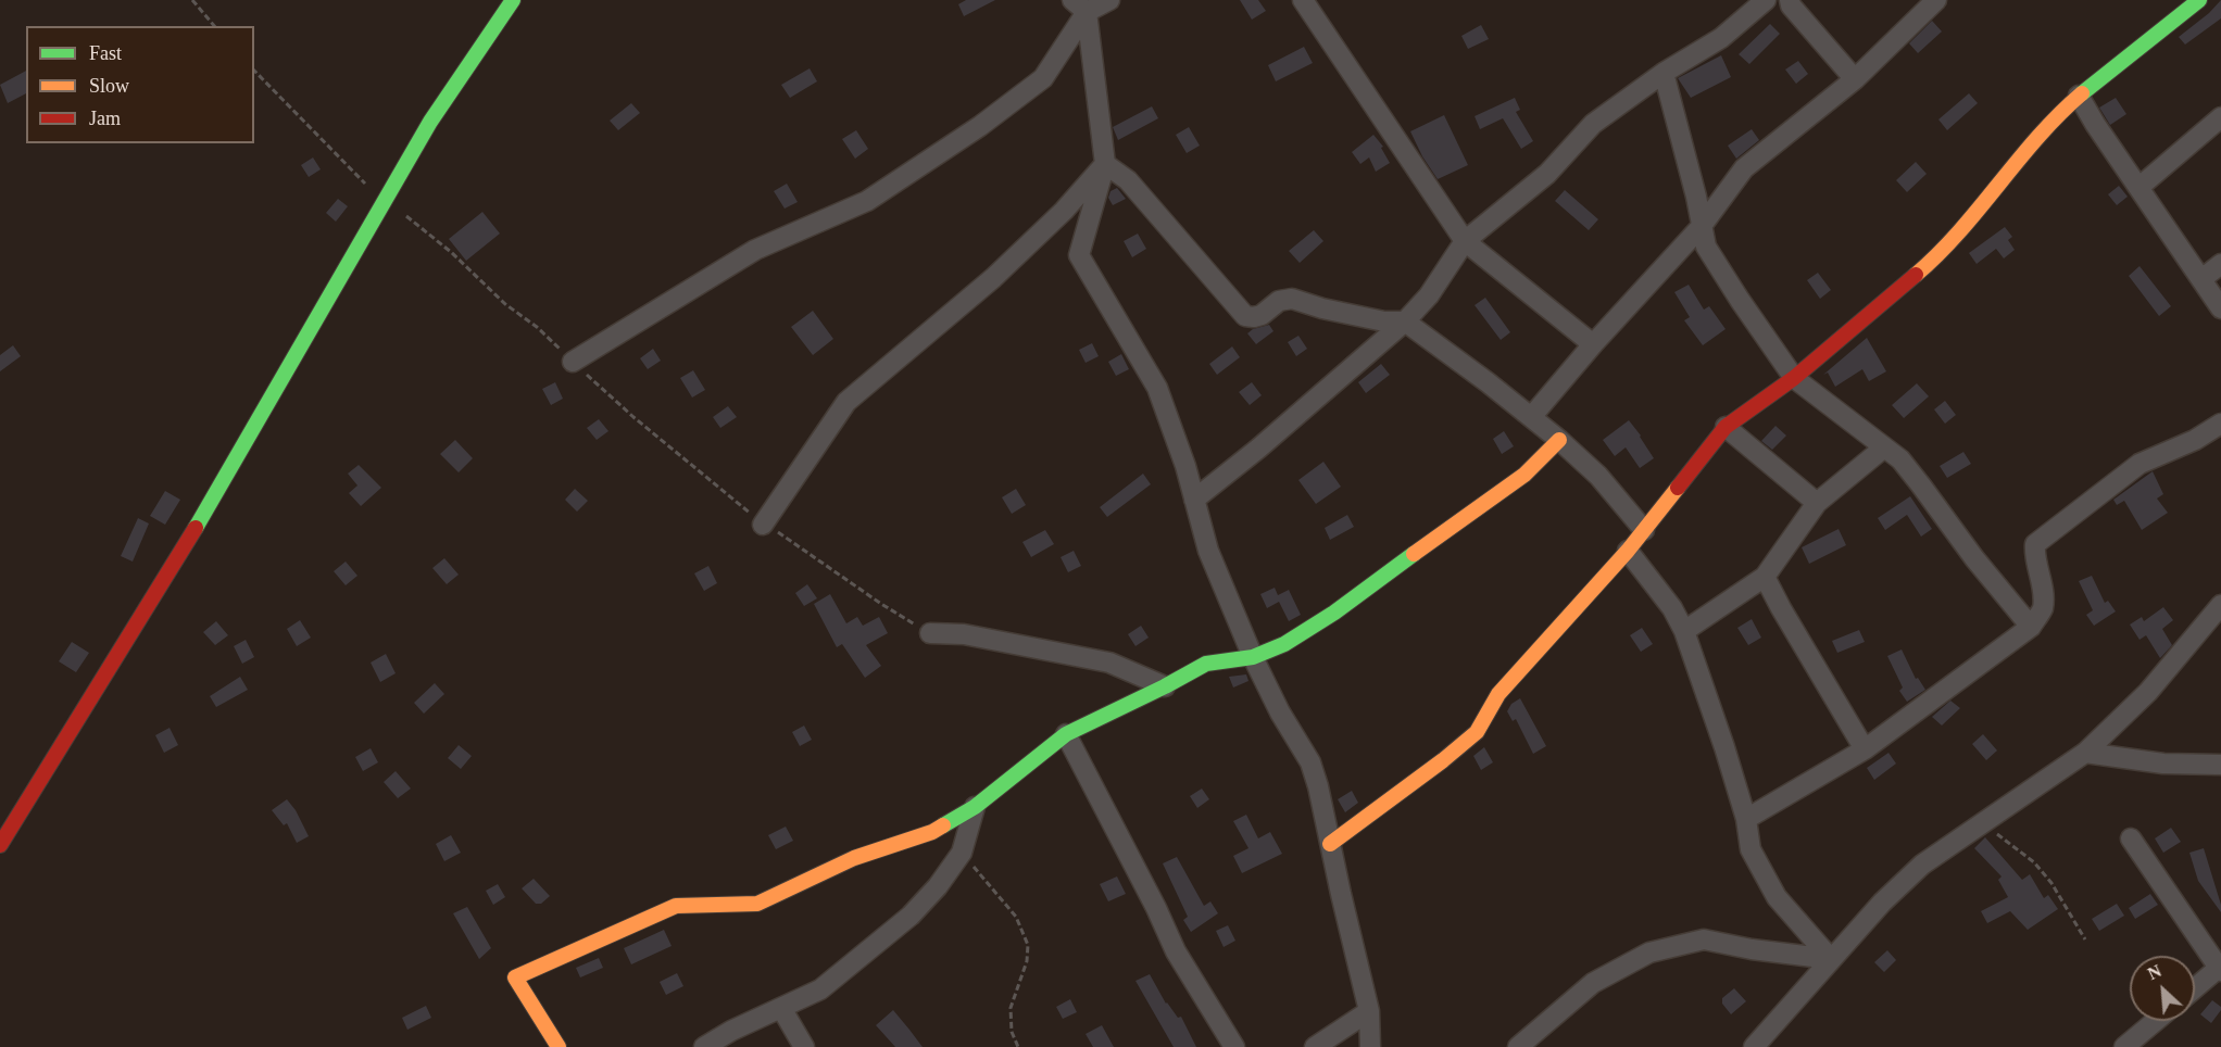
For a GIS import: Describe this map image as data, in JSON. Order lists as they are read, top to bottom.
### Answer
{
  "legend": ["Fast", "Slow", "Jam"],
  "north": "top left"
}
